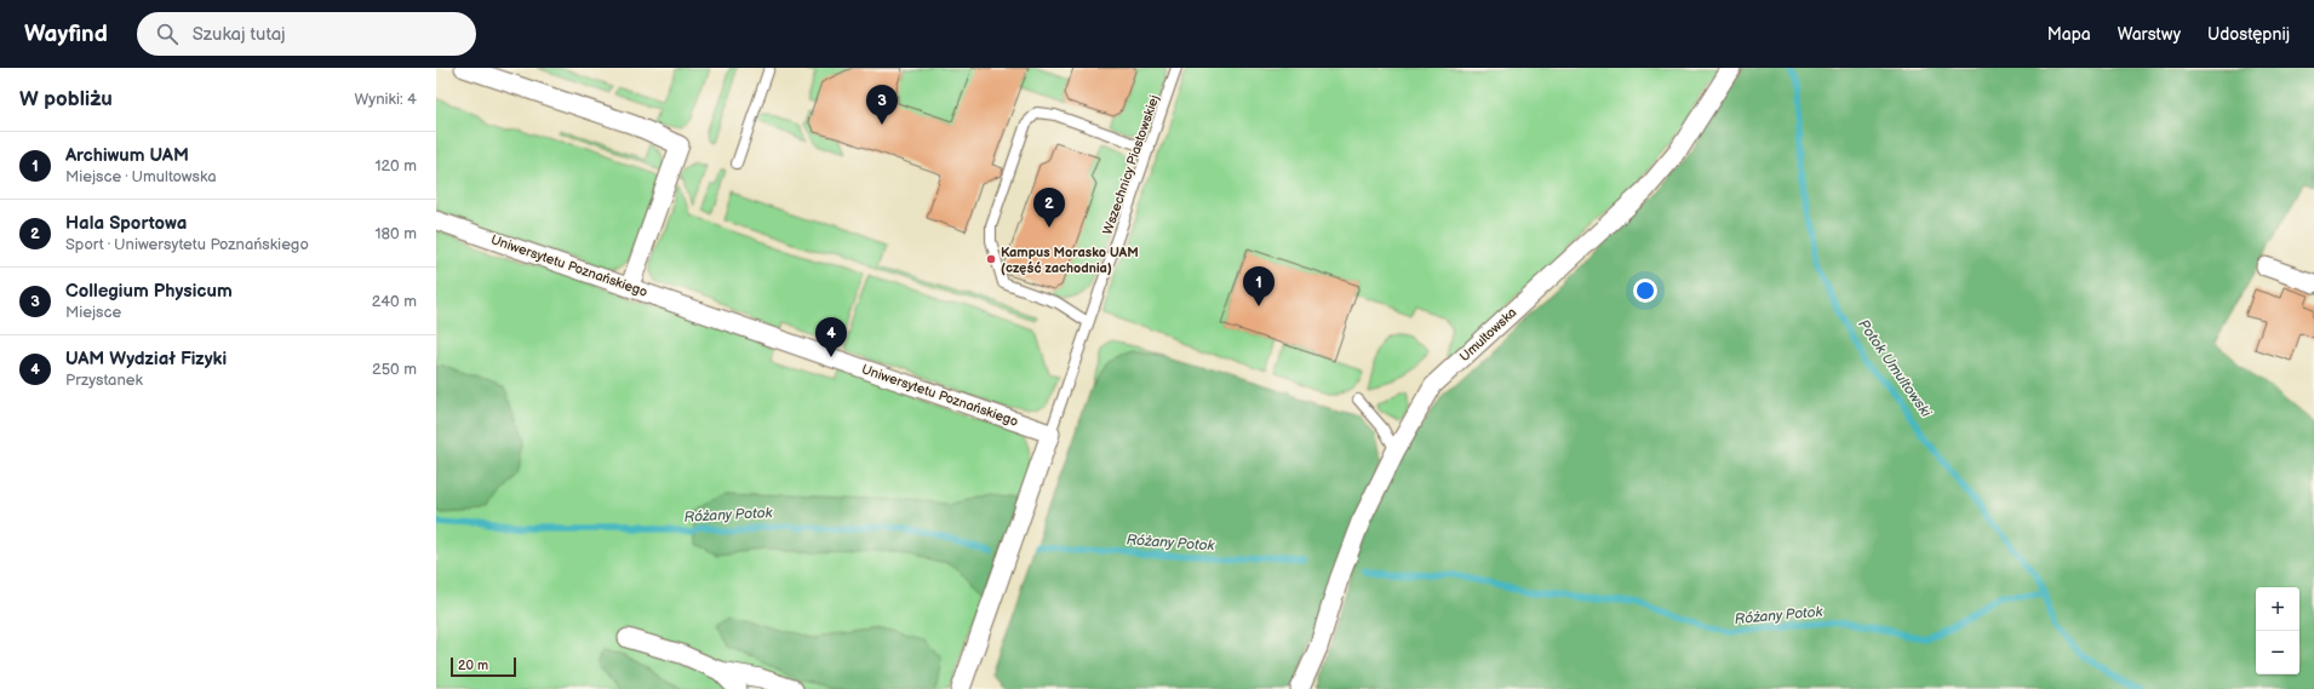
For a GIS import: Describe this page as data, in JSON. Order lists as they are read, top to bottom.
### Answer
{
  "streets": {
    "street": ["Uniwersytetu Poznańskiego", "Umultowska"],
    "lane": ["Wszechnicy Piastowskiej"]
  },
  "crossings": [
    ["Wszechnicy Piastowskiej", "Uniwersytetu Poznańskiego"]
  ],
  "water": ["Potok Umultowski", "Różany Potok"],
  "places": ["Kampus Morasko UAM (część zachodnia)"],
  "scale_bar": "20 m",
  "page": {
    "header": "Wayfind",
    "search": "Szukaj tutaj",
    "nav": ["Mapa", "Warstwy", "Udostępnij"],
    "heading": ["W pobliżu", "Wyniki: 4"],
    "pins": [
      "3",
      "2",
      "1",
      "4"
    ],
    "list": [
      {
        "mark": "1",
        "name": "Archiwum UAM",
        "note": "Miejsce · Umultowska",
        "value": "120 m"
      },
      {
        "mark": "2",
        "name": "Hala Sportowa",
        "note": "Sport · Uniwersytetu Poznańskiego",
        "value": "180 m"
      },
      {
        "mark": "3",
        "name": "Collegium Physicum",
        "note": "Miejsce",
        "value": "240 m"
      },
      {
        "mark": "4",
        "name": "UAM Wydział Fizyki",
        "note": "Przystanek",
        "value": "250 m"
      }
    ],
    "map_buttons": ["+", "−"],
    "scale": "20 m"
  }
}
